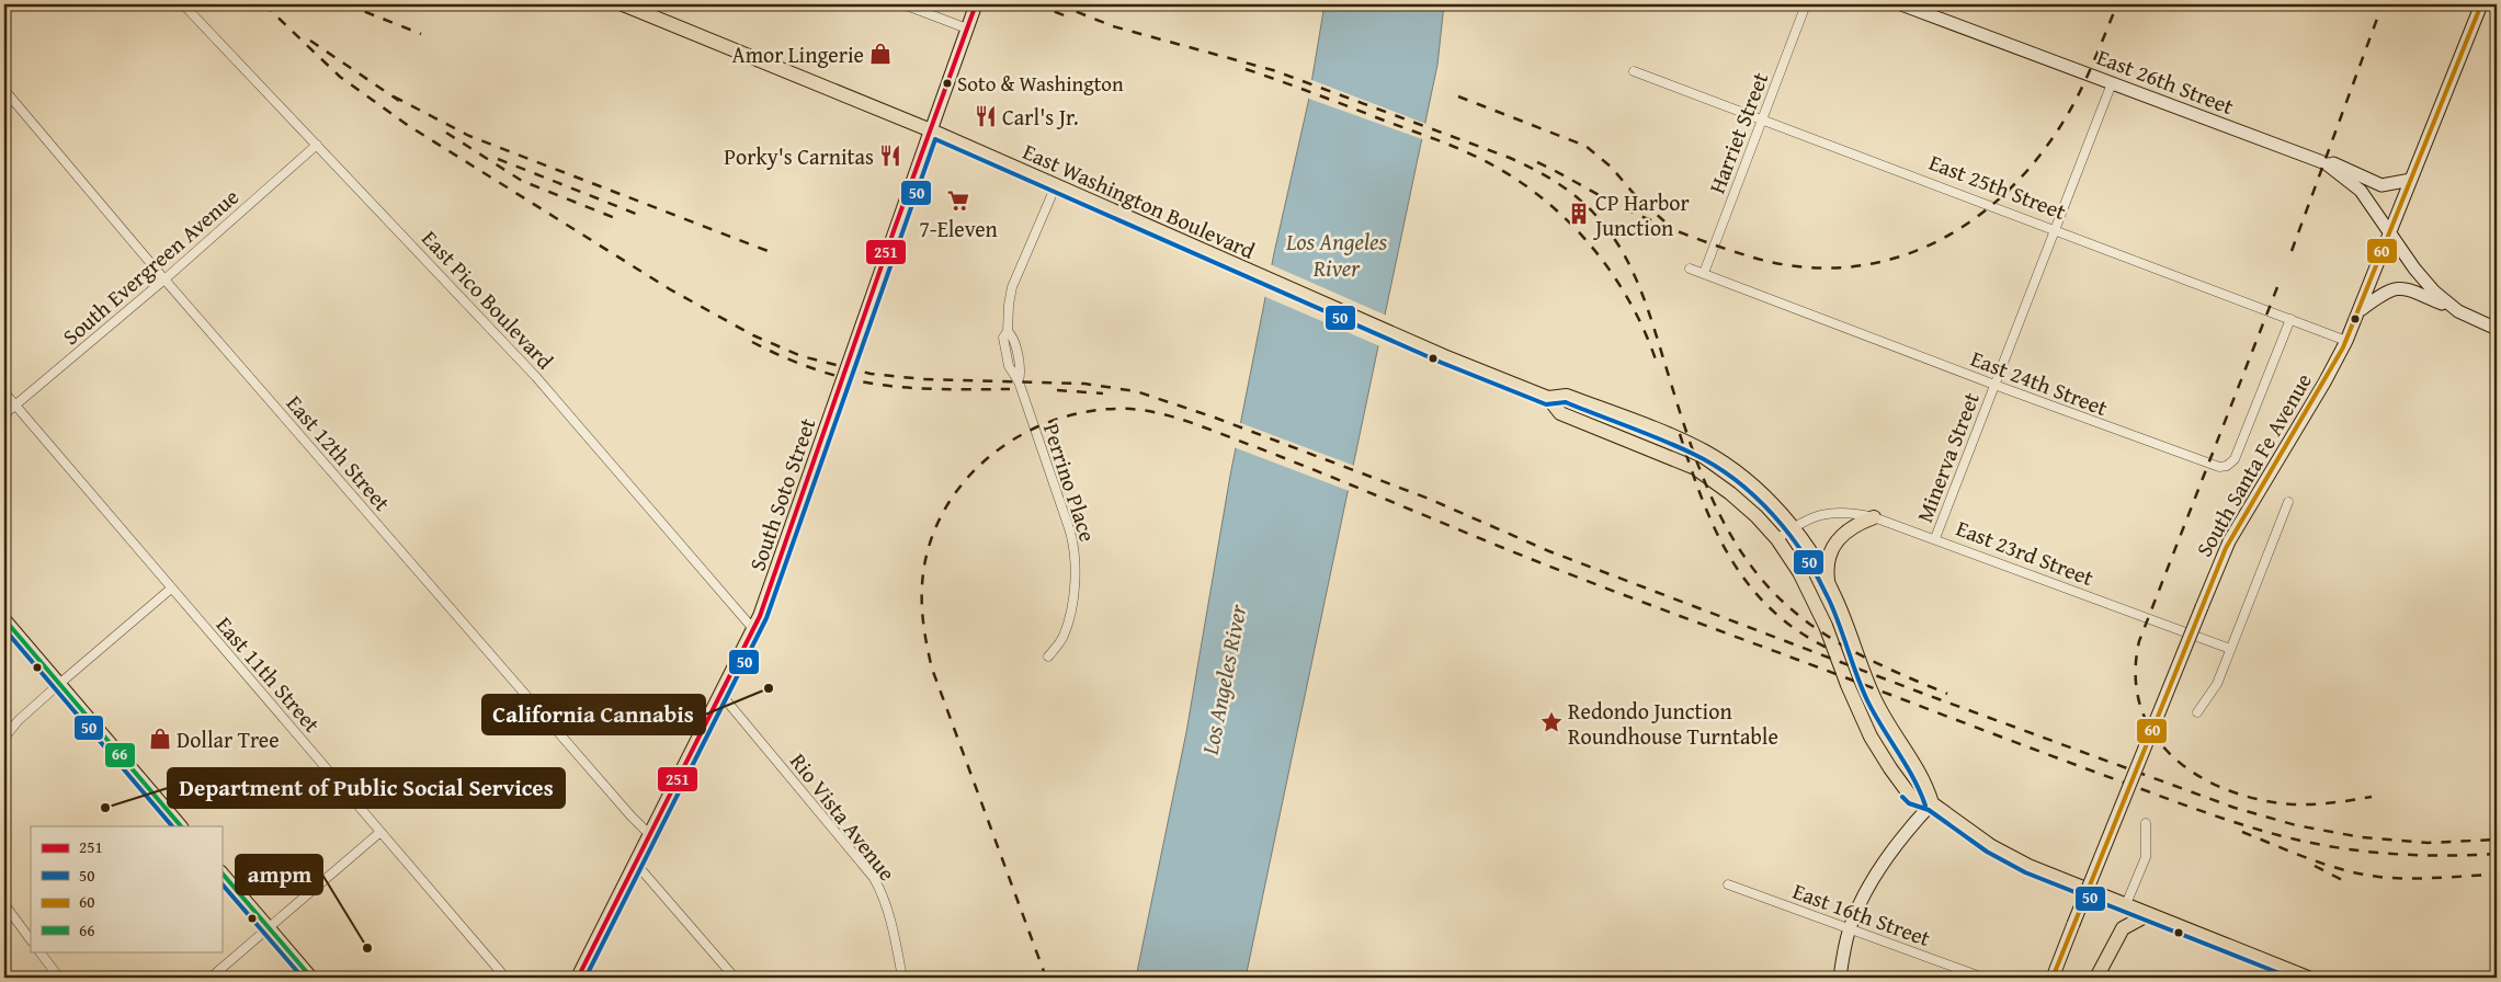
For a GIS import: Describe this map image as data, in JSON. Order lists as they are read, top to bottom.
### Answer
{
  "streets": {
    "main road": [
      "East 26th Street",
      "East Washington Boulevard",
      "South Santa Fe Avenue",
      "South Soto Street"
    ],
    "street": [
      "Harriet Street",
      "East 25th Street",
      "South Evergreen Avenue",
      "East Pico Boulevard",
      "East 24th Street",
      "East 12th Street",
      "Minerva Street",
      "Perrino Place",
      "East 23rd Street",
      "East 11th Street",
      "Rio Vista Avenue",
      "East 16th Street"
    ]
  },
  "crossings": [
    ["East 26th Street", "Minerva Street"],
    ["East 26th Street", "South Santa Fe Avenue"],
    ["Harriet Street", "East 25th Street"],
    ["Harriet Street", "East 24th Street"],
    ["East 25th Street", "East 24th Street"],
    ["East 25th Street", "Minerva Street"],
    ["East 25th Street", "South Santa Fe Avenue"],
    ["East Washington Boulevard", "Perrino Place"],
    ["East Washington Boulevard", "South Soto Street"],
    ["East Washington Boulevard", "East 23rd Street"],
    ["South Evergreen Avenue", "East Pico Boulevard"],
    ["South Evergreen Avenue", "East 12th Street"],
    ["South Evergreen Avenue", "East 11th Street"],
    ["East Pico Boulevard", "South Soto Street"],
    ["East 24th Street", "Minerva Street"],
    ["East 12th Street", "South Soto Street"],
    ["Minerva Street", "East 23rd Street"],
    ["South Soto Street", "Rio Vista Avenue"]
  ],
  "water": ["Los Angeles River"],
  "places": {
    "shop": ["Amor Lingerie", "Dollar Tree"],
    "other": [
      "Soto & Washington",
      "California Cannabis",
      "Department of Public Social Services",
      "ampm"
    ],
    "restaurant": ["Carl's Jr.", "Porky's Carnitas"],
    "supermarket": ["7-Eleven"],
    "building": ["CP Harbor Junction"],
    "place": ["Redondo Junction Roundhouse Turntable"]
  },
  "lines": [
    "transit line 251",
    "transit line 60",
    "transit line 50",
    "transit line 66"
  ],
  "legend": [
    "251",
    "50",
    "60",
    "66"
  ]
}
